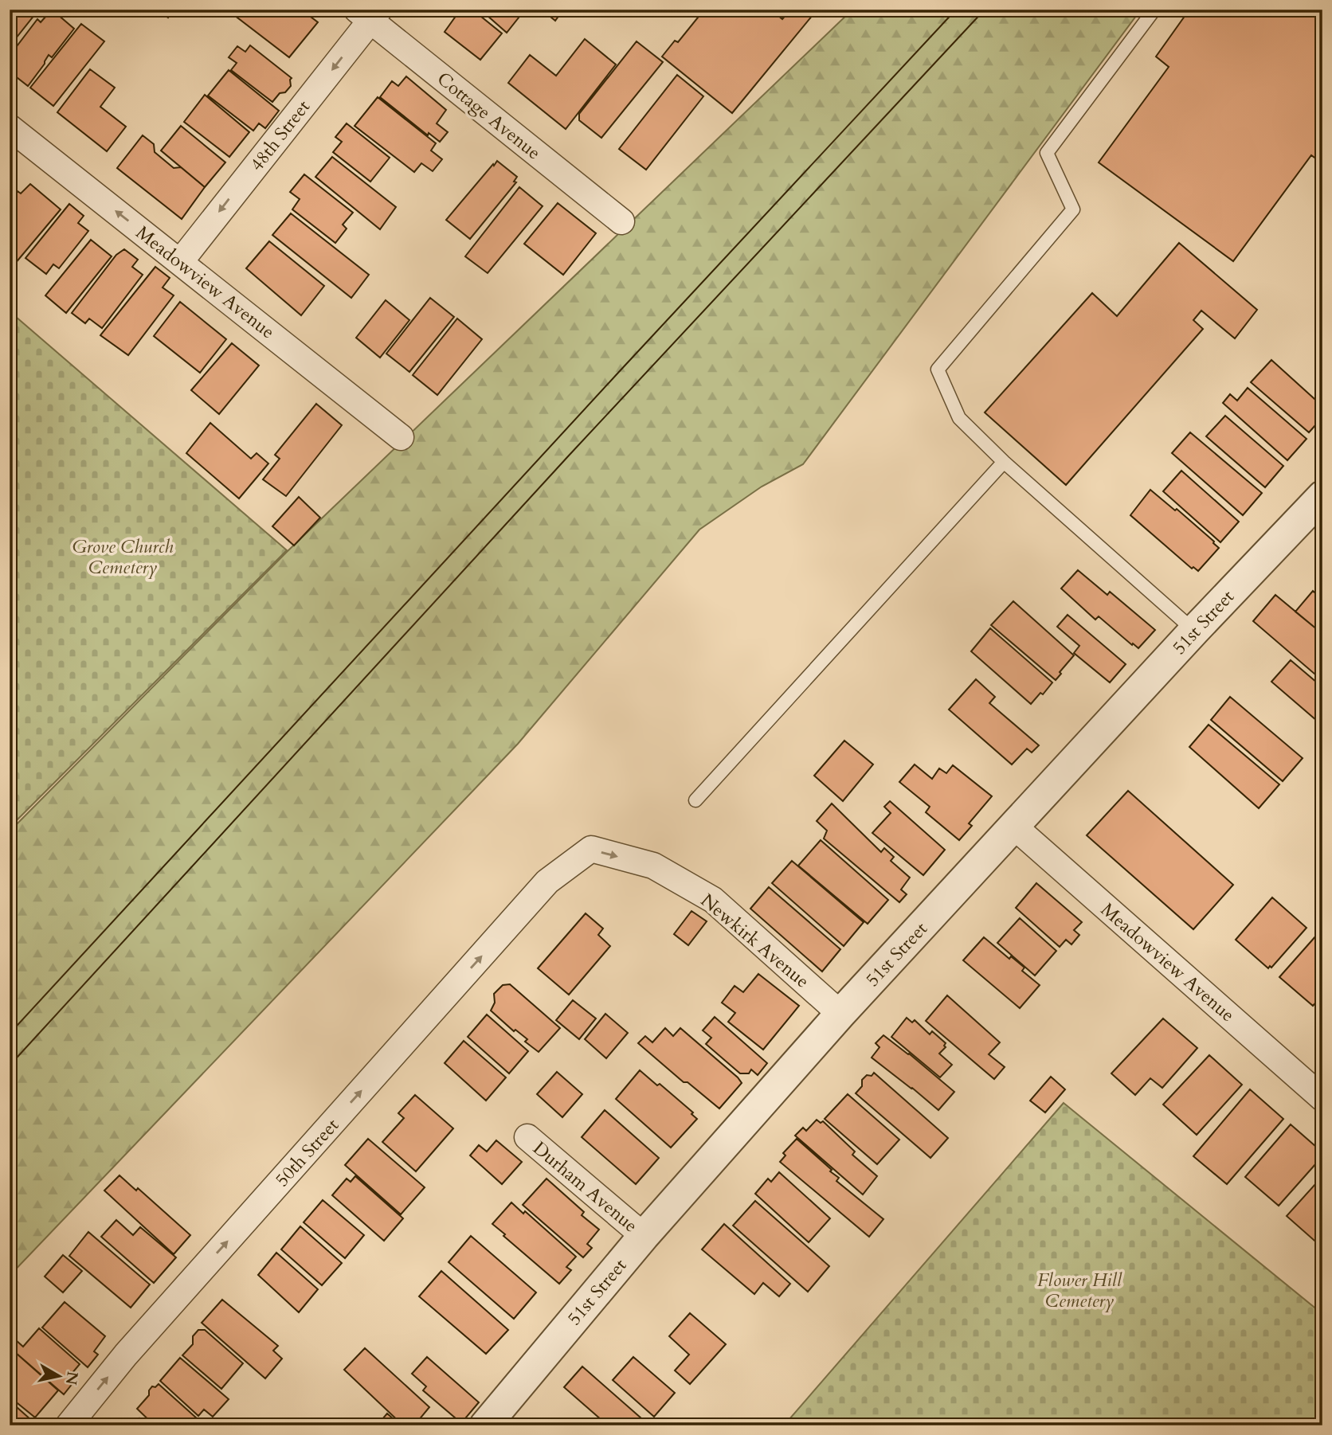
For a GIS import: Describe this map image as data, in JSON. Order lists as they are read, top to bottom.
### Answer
{
  "streets": {
    "street": [
      "Cottage Avenue",
      "48th Street",
      "Meadowview Avenue",
      "51st Street",
      "Newkirk Avenue",
      "50th Street",
      "Durham Avenue"
    ]
  },
  "crossings": [
    ["Cottage Avenue", "48th Street"],
    ["48th Street", "Meadowview Avenue"],
    ["Meadowview Avenue", "51st Street"],
    ["51st Street", "Newkirk Avenue"],
    ["51st Street", "Durham Avenue"],
    ["Newkirk Avenue", "50th Street"]
  ],
  "one_way": ["48th Street", "Newkirk Avenue", "50th Street"],
  "parks": ["Grove Church Cemetery", "Flower Hill Cemetery"],
  "north": "right"
}
